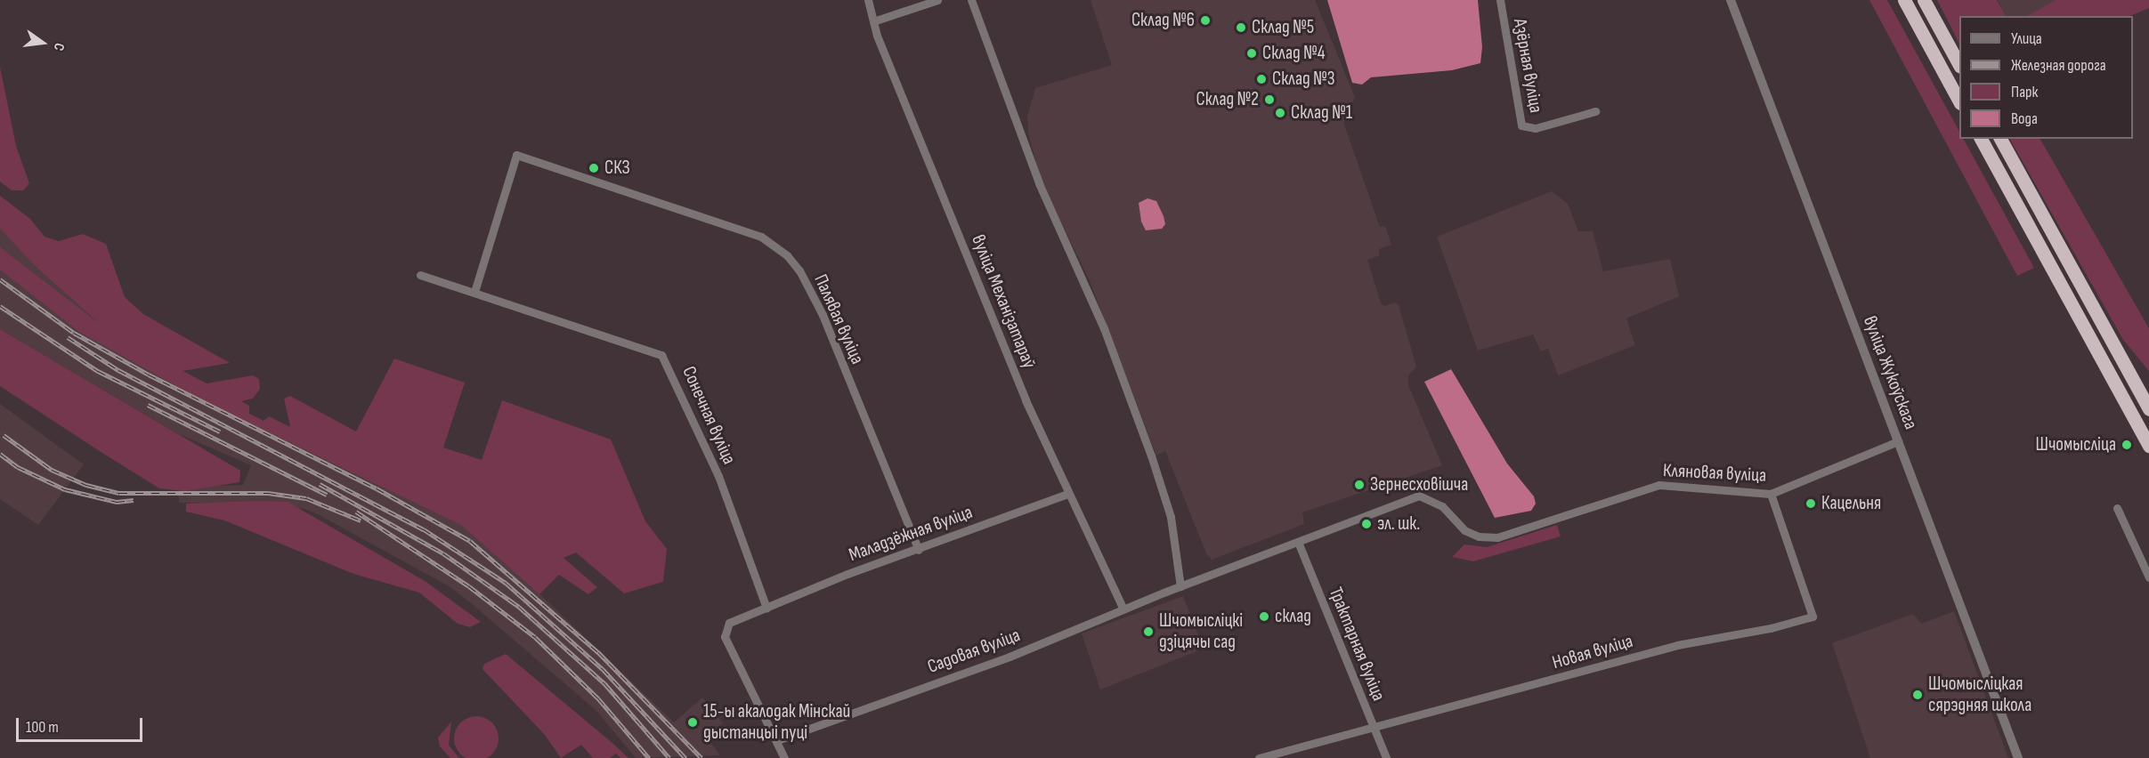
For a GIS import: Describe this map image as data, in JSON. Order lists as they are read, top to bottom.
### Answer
{
  "streets": {
    "street": [
      "Азёрная вуліца",
      "вуліца Механізатараў",
      "Палявая вуліца",
      "вуліца Жукоўскага",
      "Сонечная вуліца",
      "Кляновая вуліца",
      "Маладзёжная вуліца",
      "Трактарная вуліца",
      "Садовая вуліца",
      "Новая вуліца"
    ]
  },
  "crossings": [
    ["вуліца Механізатараў", "Маладзёжная вуліца"],
    ["вуліца Механізатараў", "Садовая вуліца"],
    ["Палявая вуліца", "Сонечная вуліца"],
    ["Палявая вуліца", "Маладзёжная вуліца"],
    ["вуліца Жукоўскага", "Кляновая вуліца"],
    ["Сонечная вуліца", "Маладзёжная вуліца"],
    ["Кляновая вуліца", "Трактарная вуліца"],
    ["Кляновая вуліца", "Садовая вуліца"],
    ["Кляновая вуліца", "Новая вуліца"],
    ["Маладзёжная вуліца", "Садовая вуліца"],
    ["Трактарная вуліца", "Садовая вуліца"],
    ["Трактарная вуліца", "Новая вуліца"]
  ],
  "places": [
    "Склад №6",
    "Склад №5",
    "Склад №4",
    "Склад №3",
    "Склад №2",
    "Склад №1",
    "СКЗ",
    "Шчомысліца",
    "Зернесховішча",
    "Кацельня",
    "эл. шк.",
    "склад",
    "Шчомысліцкі дзіцячы сад",
    "Шчомысліцкая сярэдняя школа",
    "15-ы акалодак Мінскай дыстанцыі пуці"
  ],
  "legend": [
    "Улица",
    "Железная дорога",
    "Парк",
    "Вода"
  ],
  "scale_bar": "100 m",
  "north": "right"
}
